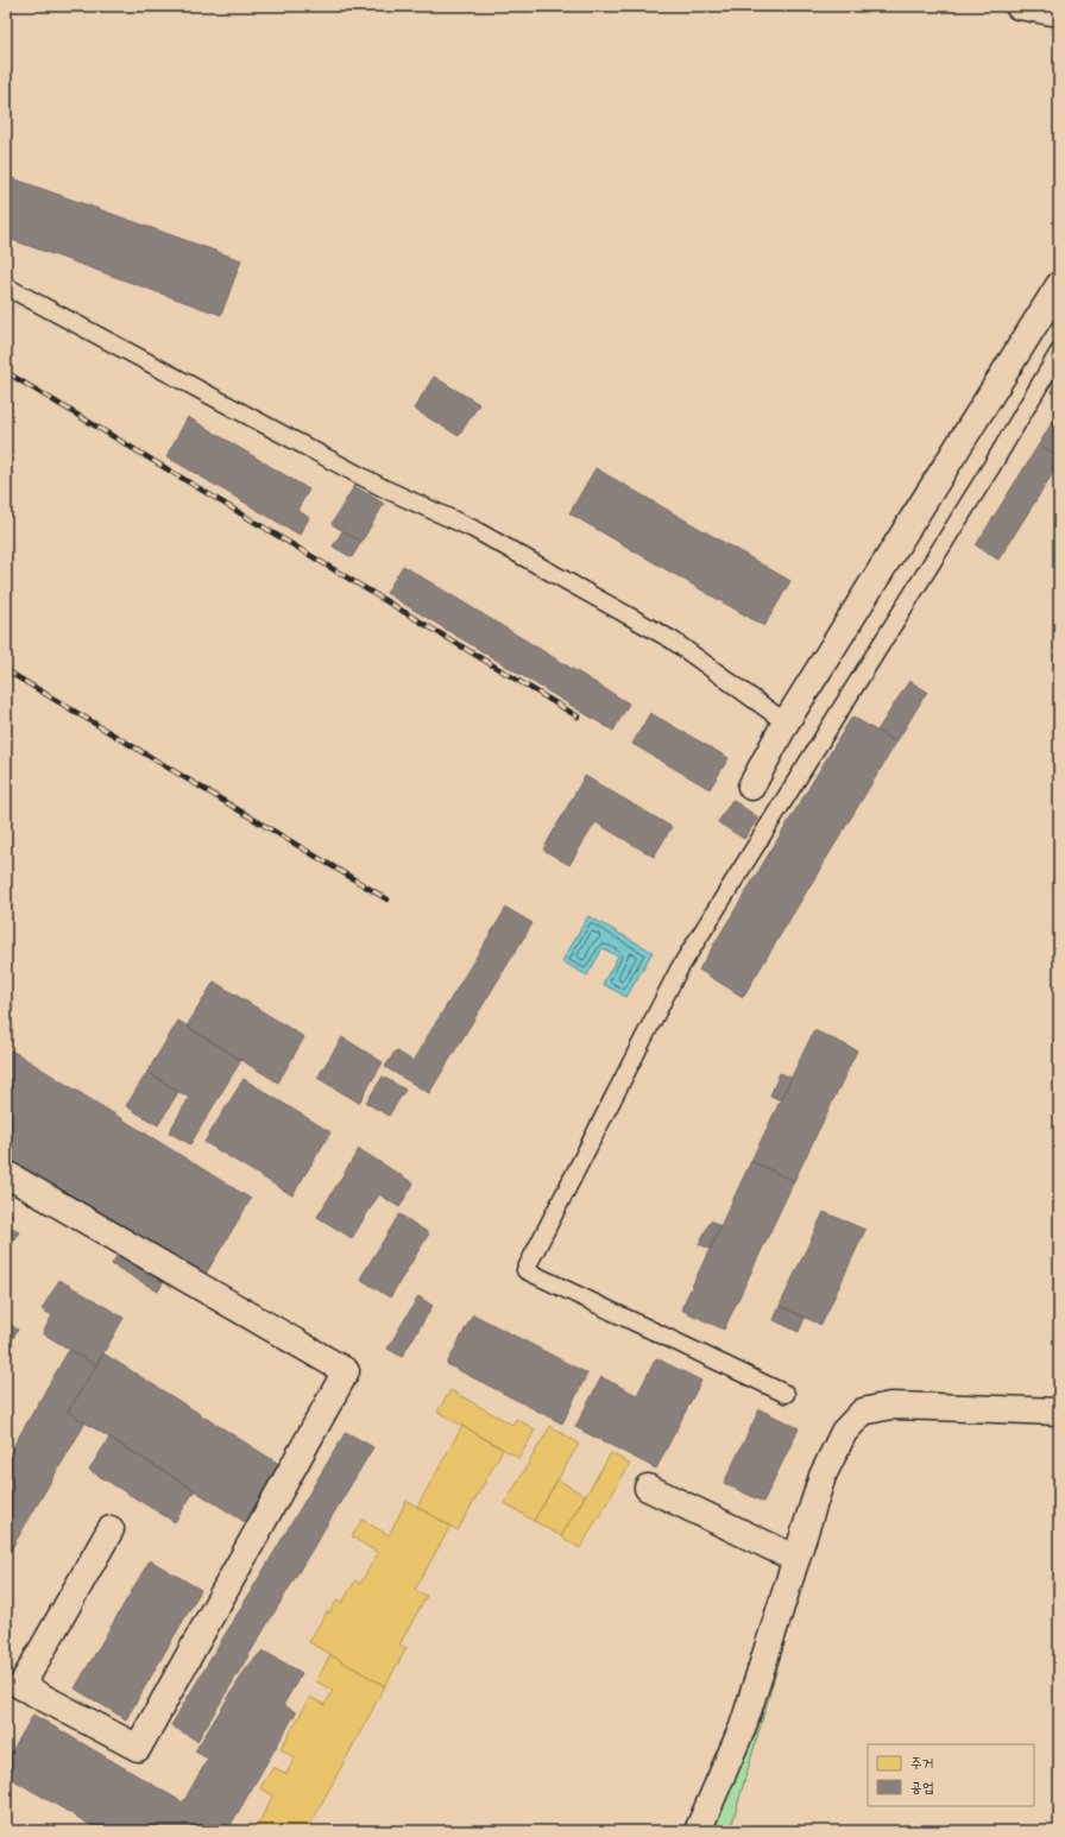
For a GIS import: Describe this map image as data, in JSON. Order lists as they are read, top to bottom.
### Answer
{
  "legend": ["주거", "공업"]
}
